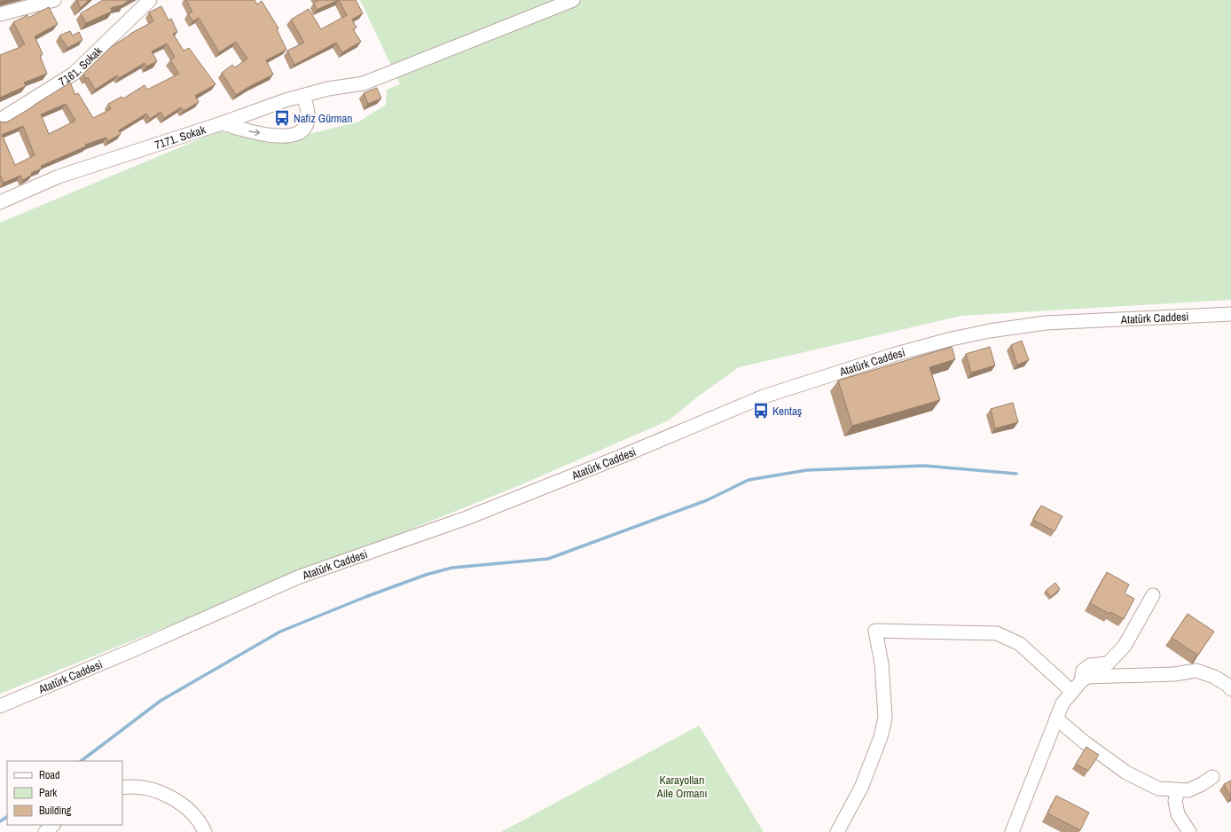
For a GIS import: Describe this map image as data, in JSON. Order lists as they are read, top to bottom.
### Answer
{
  "streets": {
    "street": ["7161. Sokak", "7171. Sokak", "Atatürk Caddesi"]
  },
  "parks": ["Karayolları Aile Ormanı"],
  "places": {
    "bus stop": ["Nafiz Gürman", "Kentaş"]
  },
  "legend": ["Road", "Park", "Building"]
}
